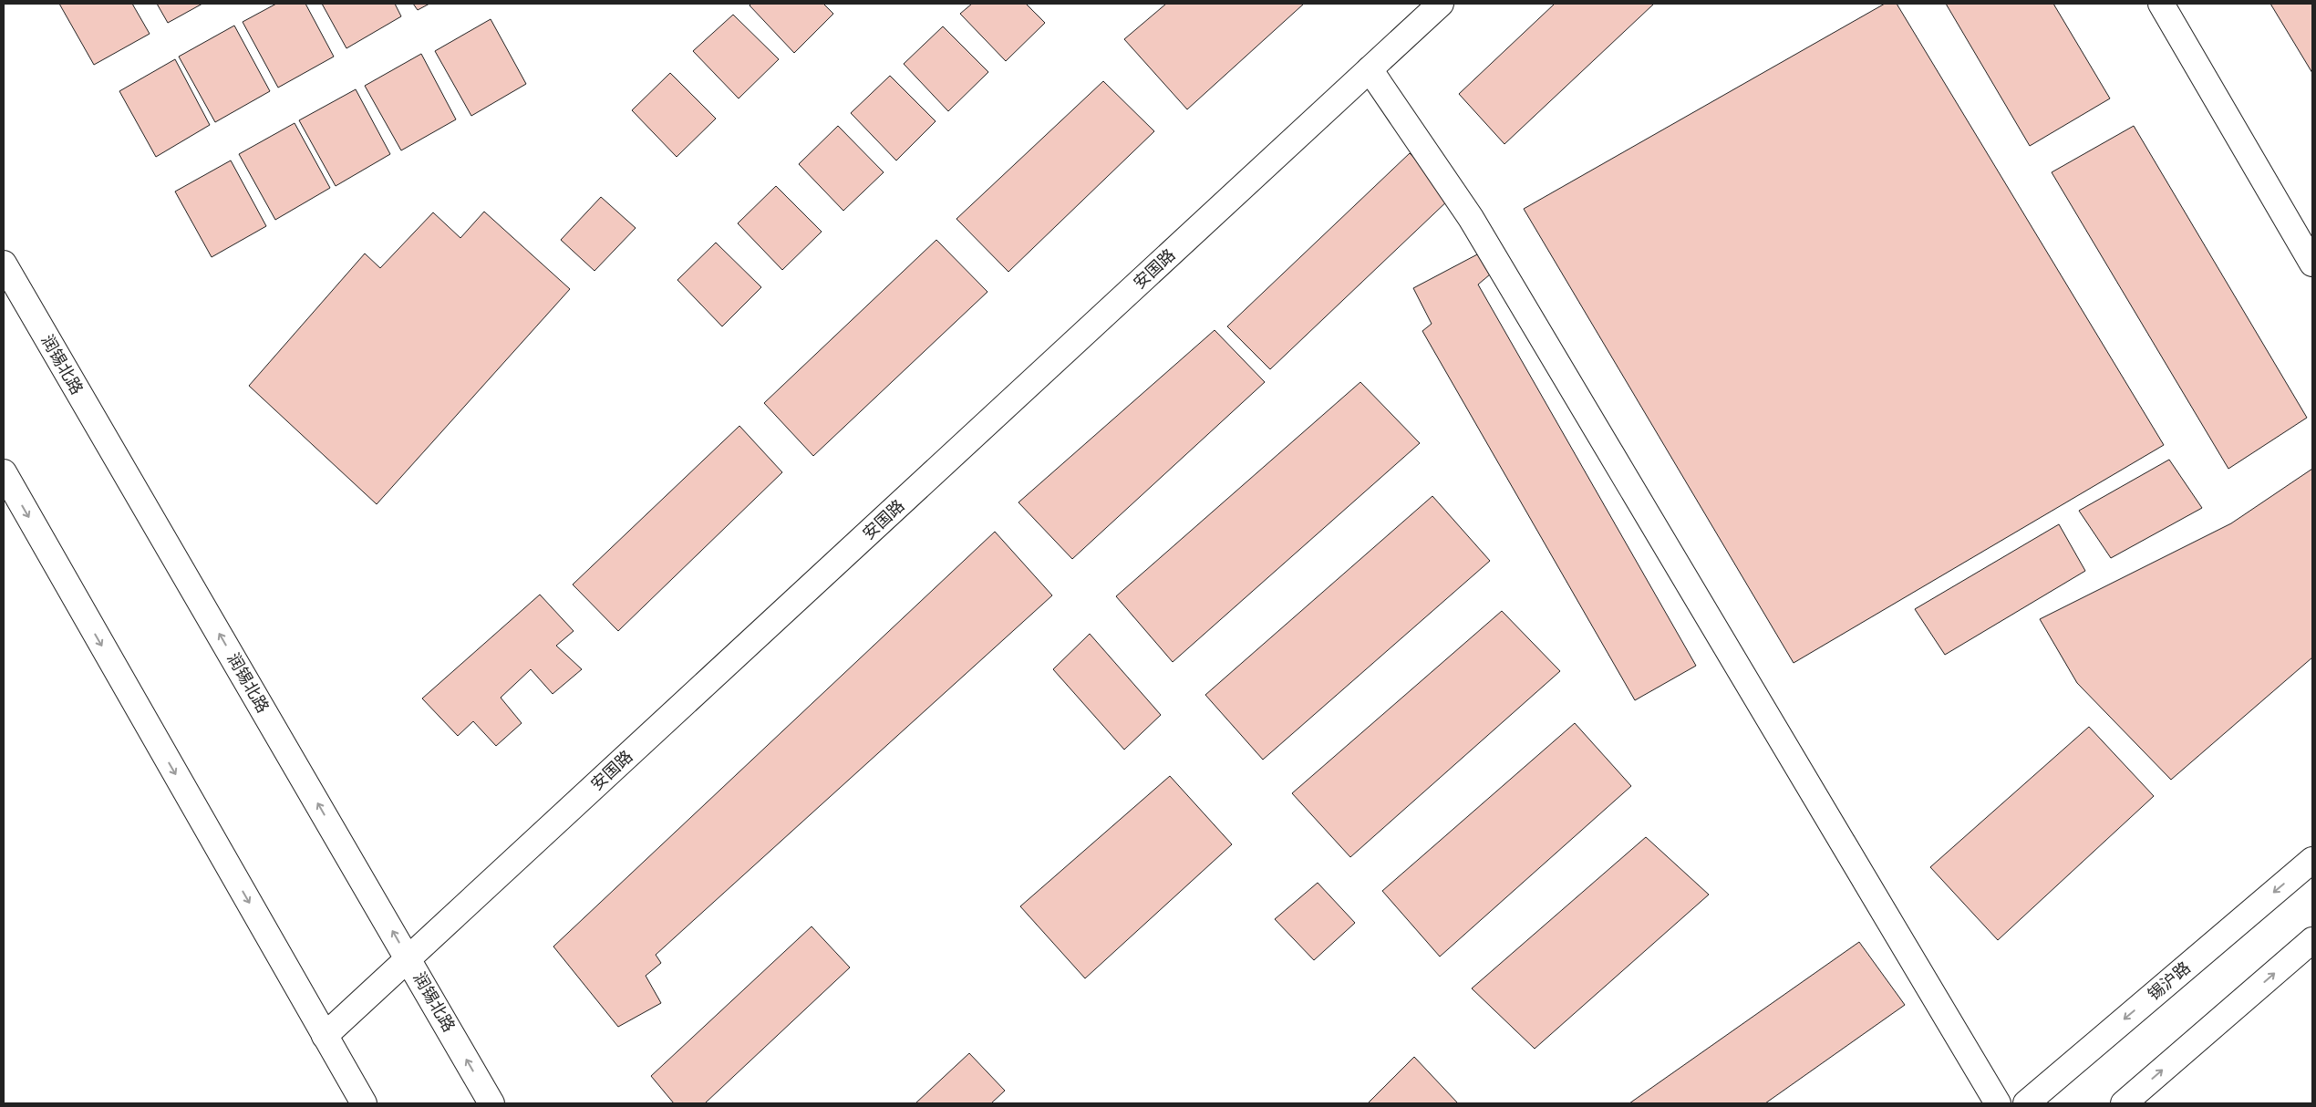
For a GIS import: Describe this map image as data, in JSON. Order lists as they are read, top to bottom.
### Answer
{
  "streets": {
    "street": ["安国路", "润锡北路", "锡沪路"]
  },
  "crossings": [
    ["安国路", "润锡北路"]
  ]
}
